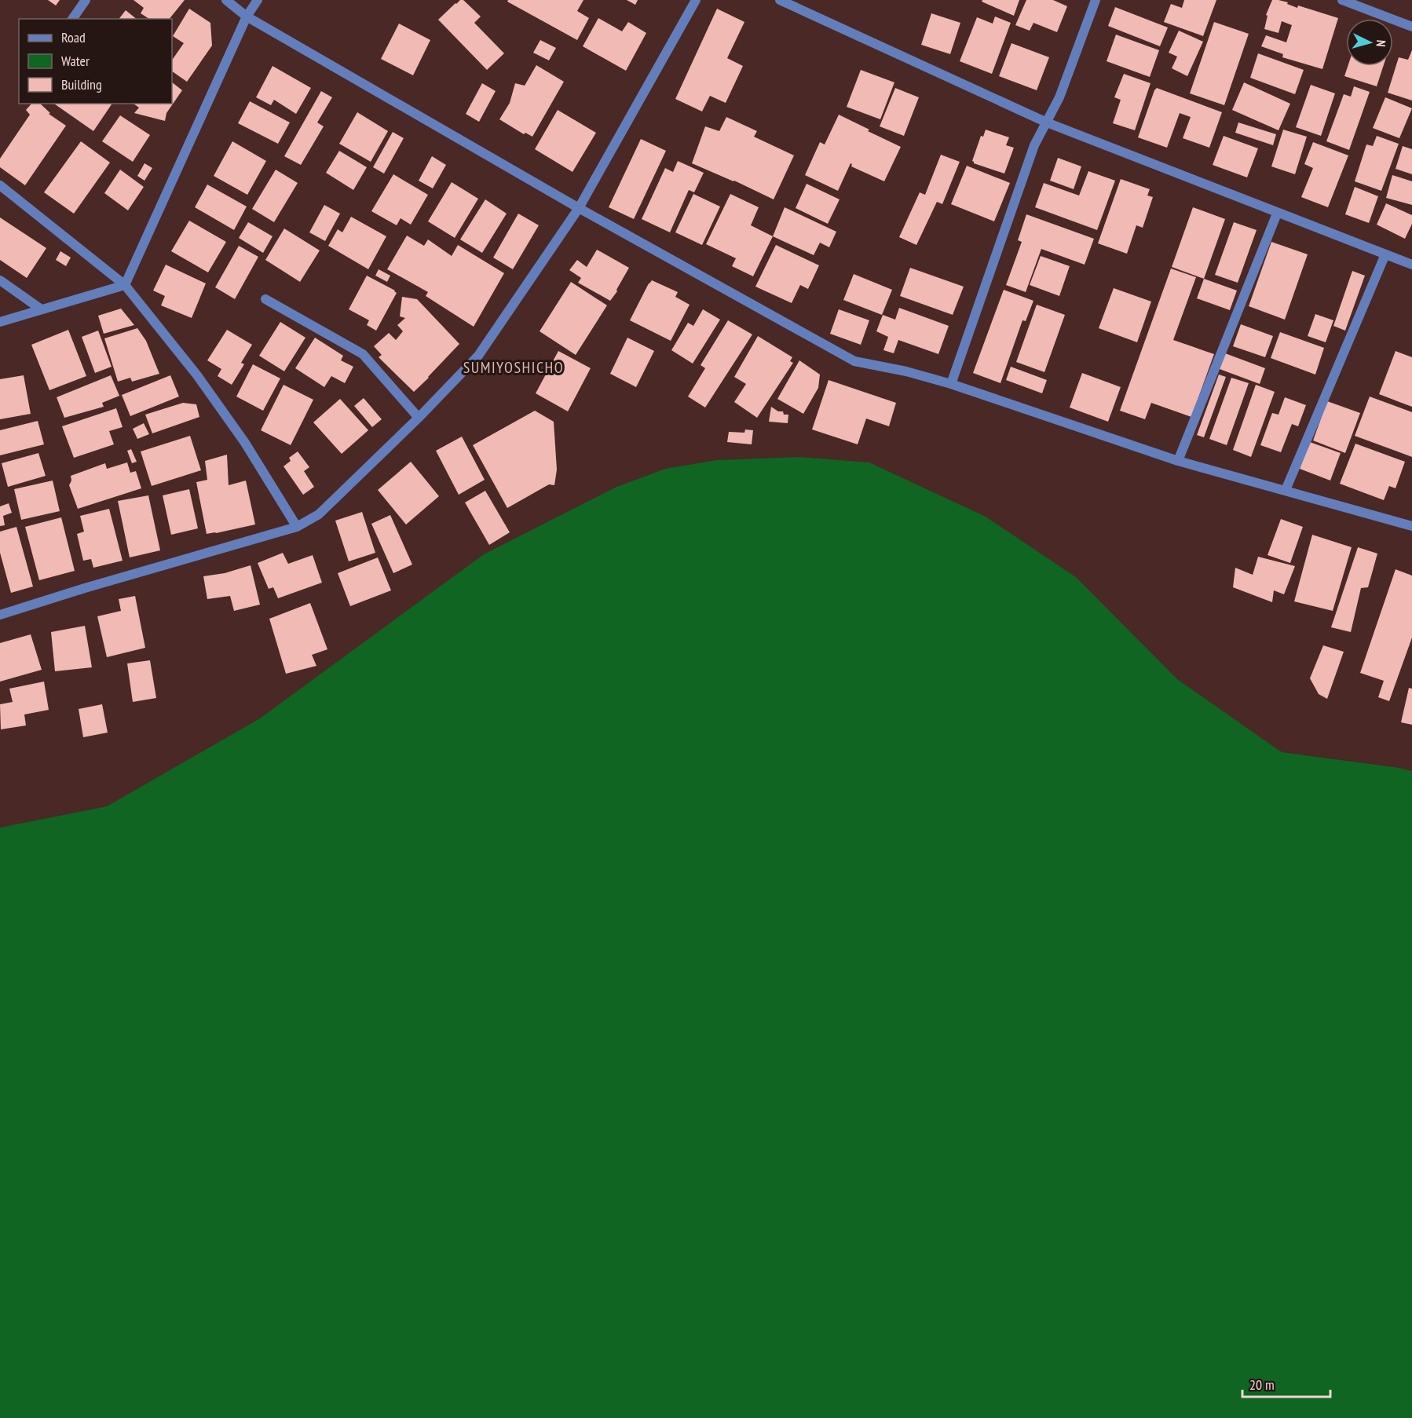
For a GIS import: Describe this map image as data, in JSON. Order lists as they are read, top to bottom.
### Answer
{
  "districts": ["SUMIYOSHICHO"],
  "legend": ["Road", "Water", "Building"],
  "scale_bar": "20 m",
  "north": "right"
}
